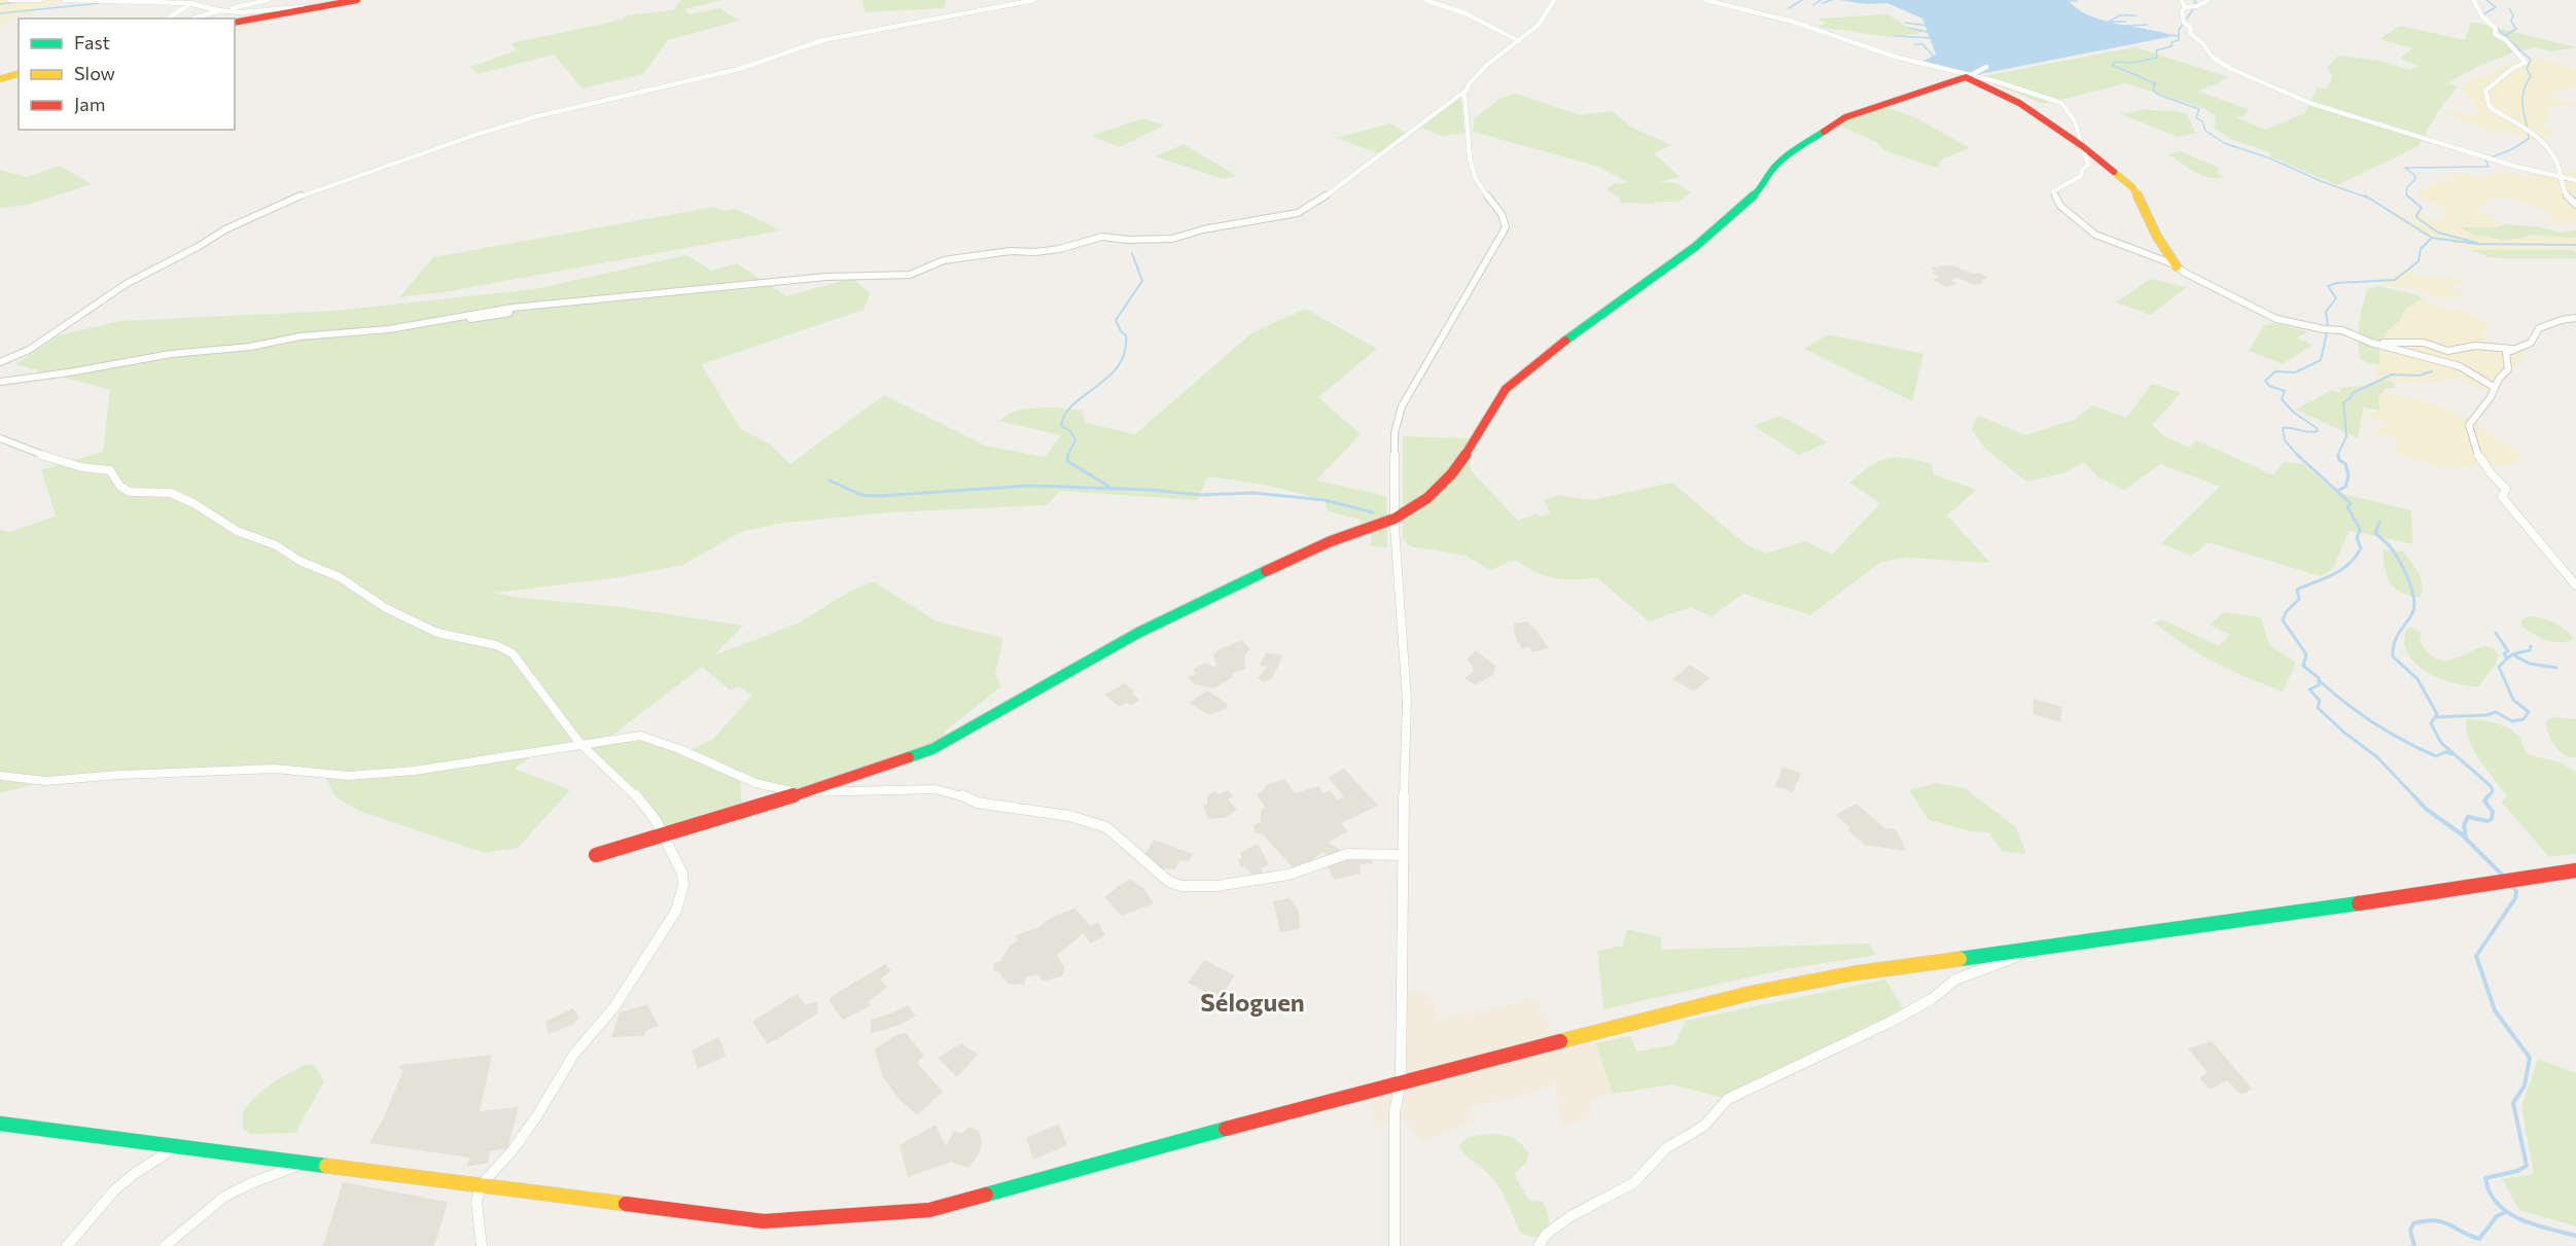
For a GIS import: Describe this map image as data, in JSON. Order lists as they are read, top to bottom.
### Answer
{
  "districts": ["Séloguen"],
  "legend": ["Fast", "Slow", "Jam"]
}
